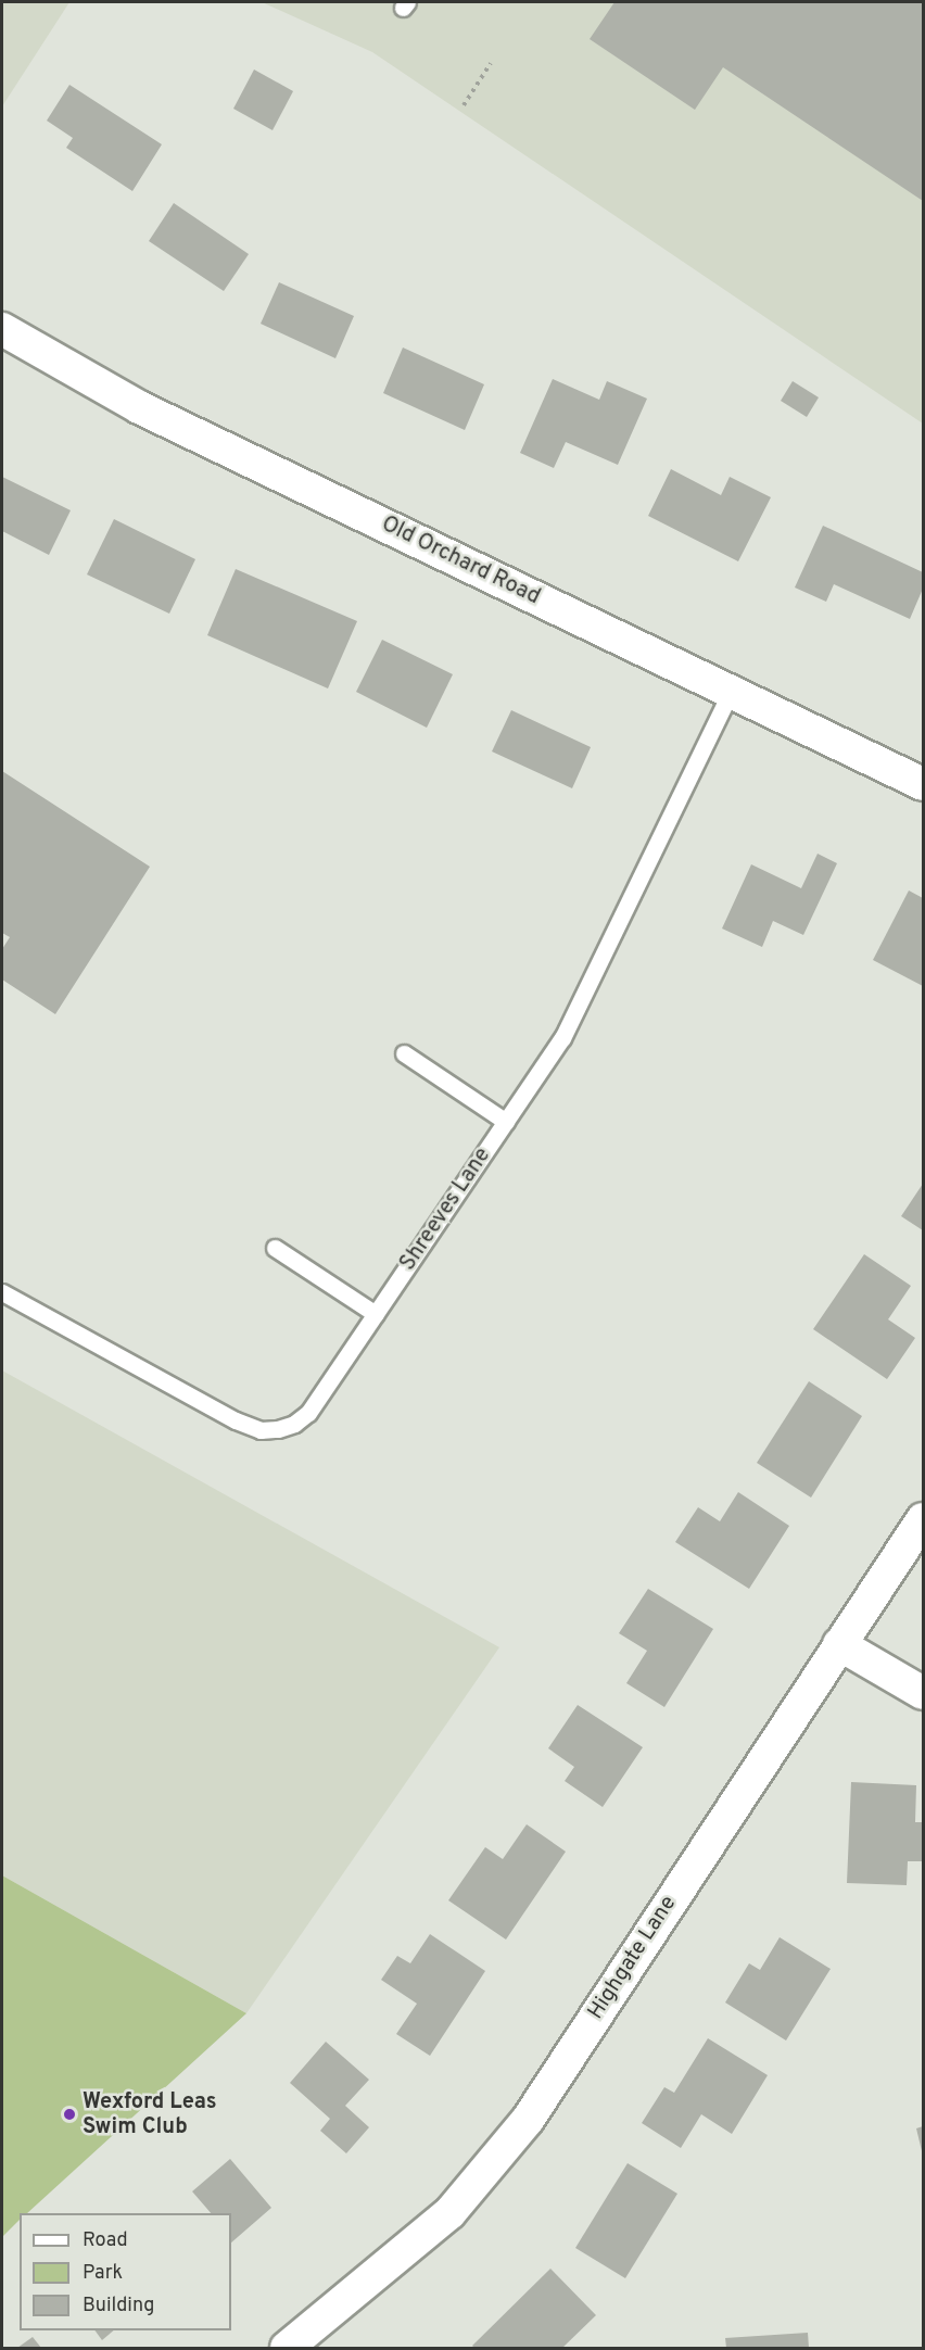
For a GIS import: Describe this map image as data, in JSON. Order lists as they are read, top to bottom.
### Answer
{
  "streets": {
    "street": ["Old Orchard Road", "Highgate Lane"],
    "lane": ["Shreeves Lane"]
  },
  "crossings": [
    ["Old Orchard Road", "Shreeves Lane"]
  ],
  "places": ["Wexford Leas Swim Club"],
  "legend": ["Road", "Park", "Building"]
}
